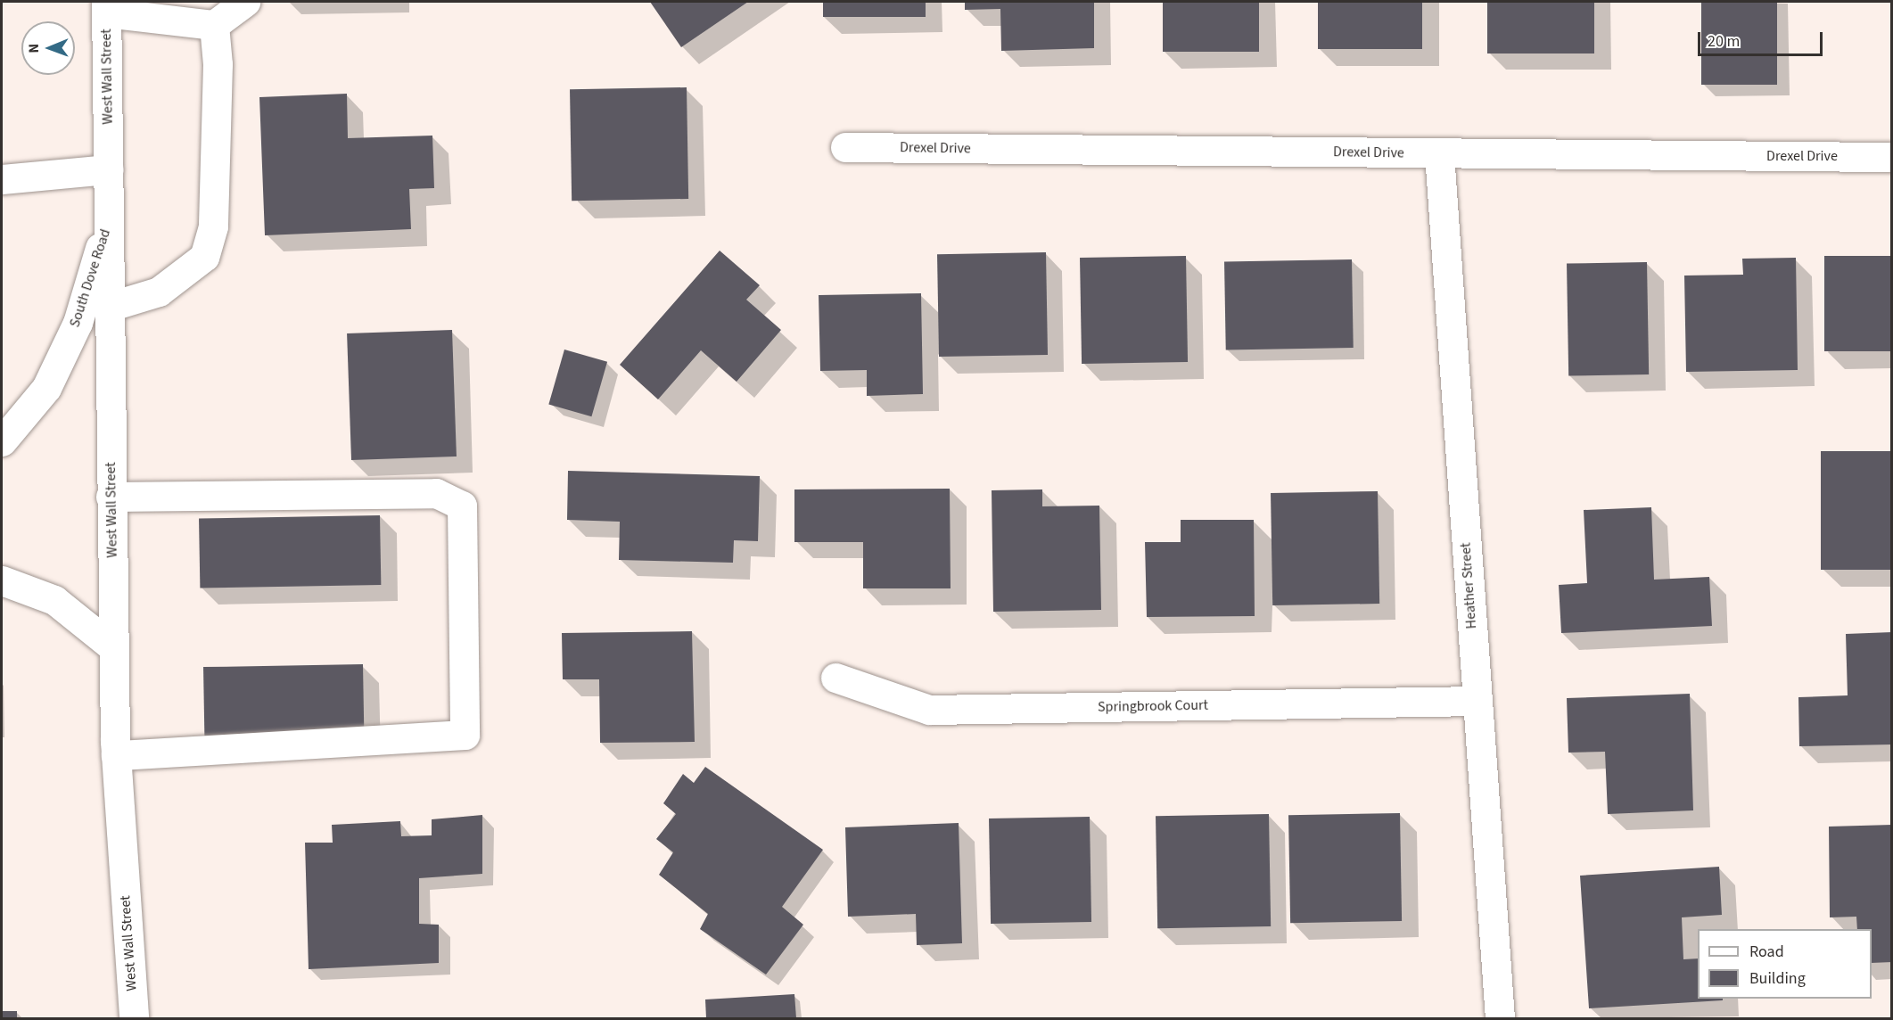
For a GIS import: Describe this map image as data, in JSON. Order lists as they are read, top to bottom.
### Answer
{
  "streets": {
    "street": [
      "West Wall Street",
      "Drexel Drive",
      "South Dove Road",
      "Heather Street",
      "Springbrook Court"
    ]
  },
  "crossings": [
    ["West Wall Street", "South Dove Road"],
    ["Drexel Drive", "Heather Street"],
    ["Heather Street", "Springbrook Court"]
  ],
  "legend": ["Road", "Building"],
  "scale_bar": "20 m",
  "north": "left"
}
